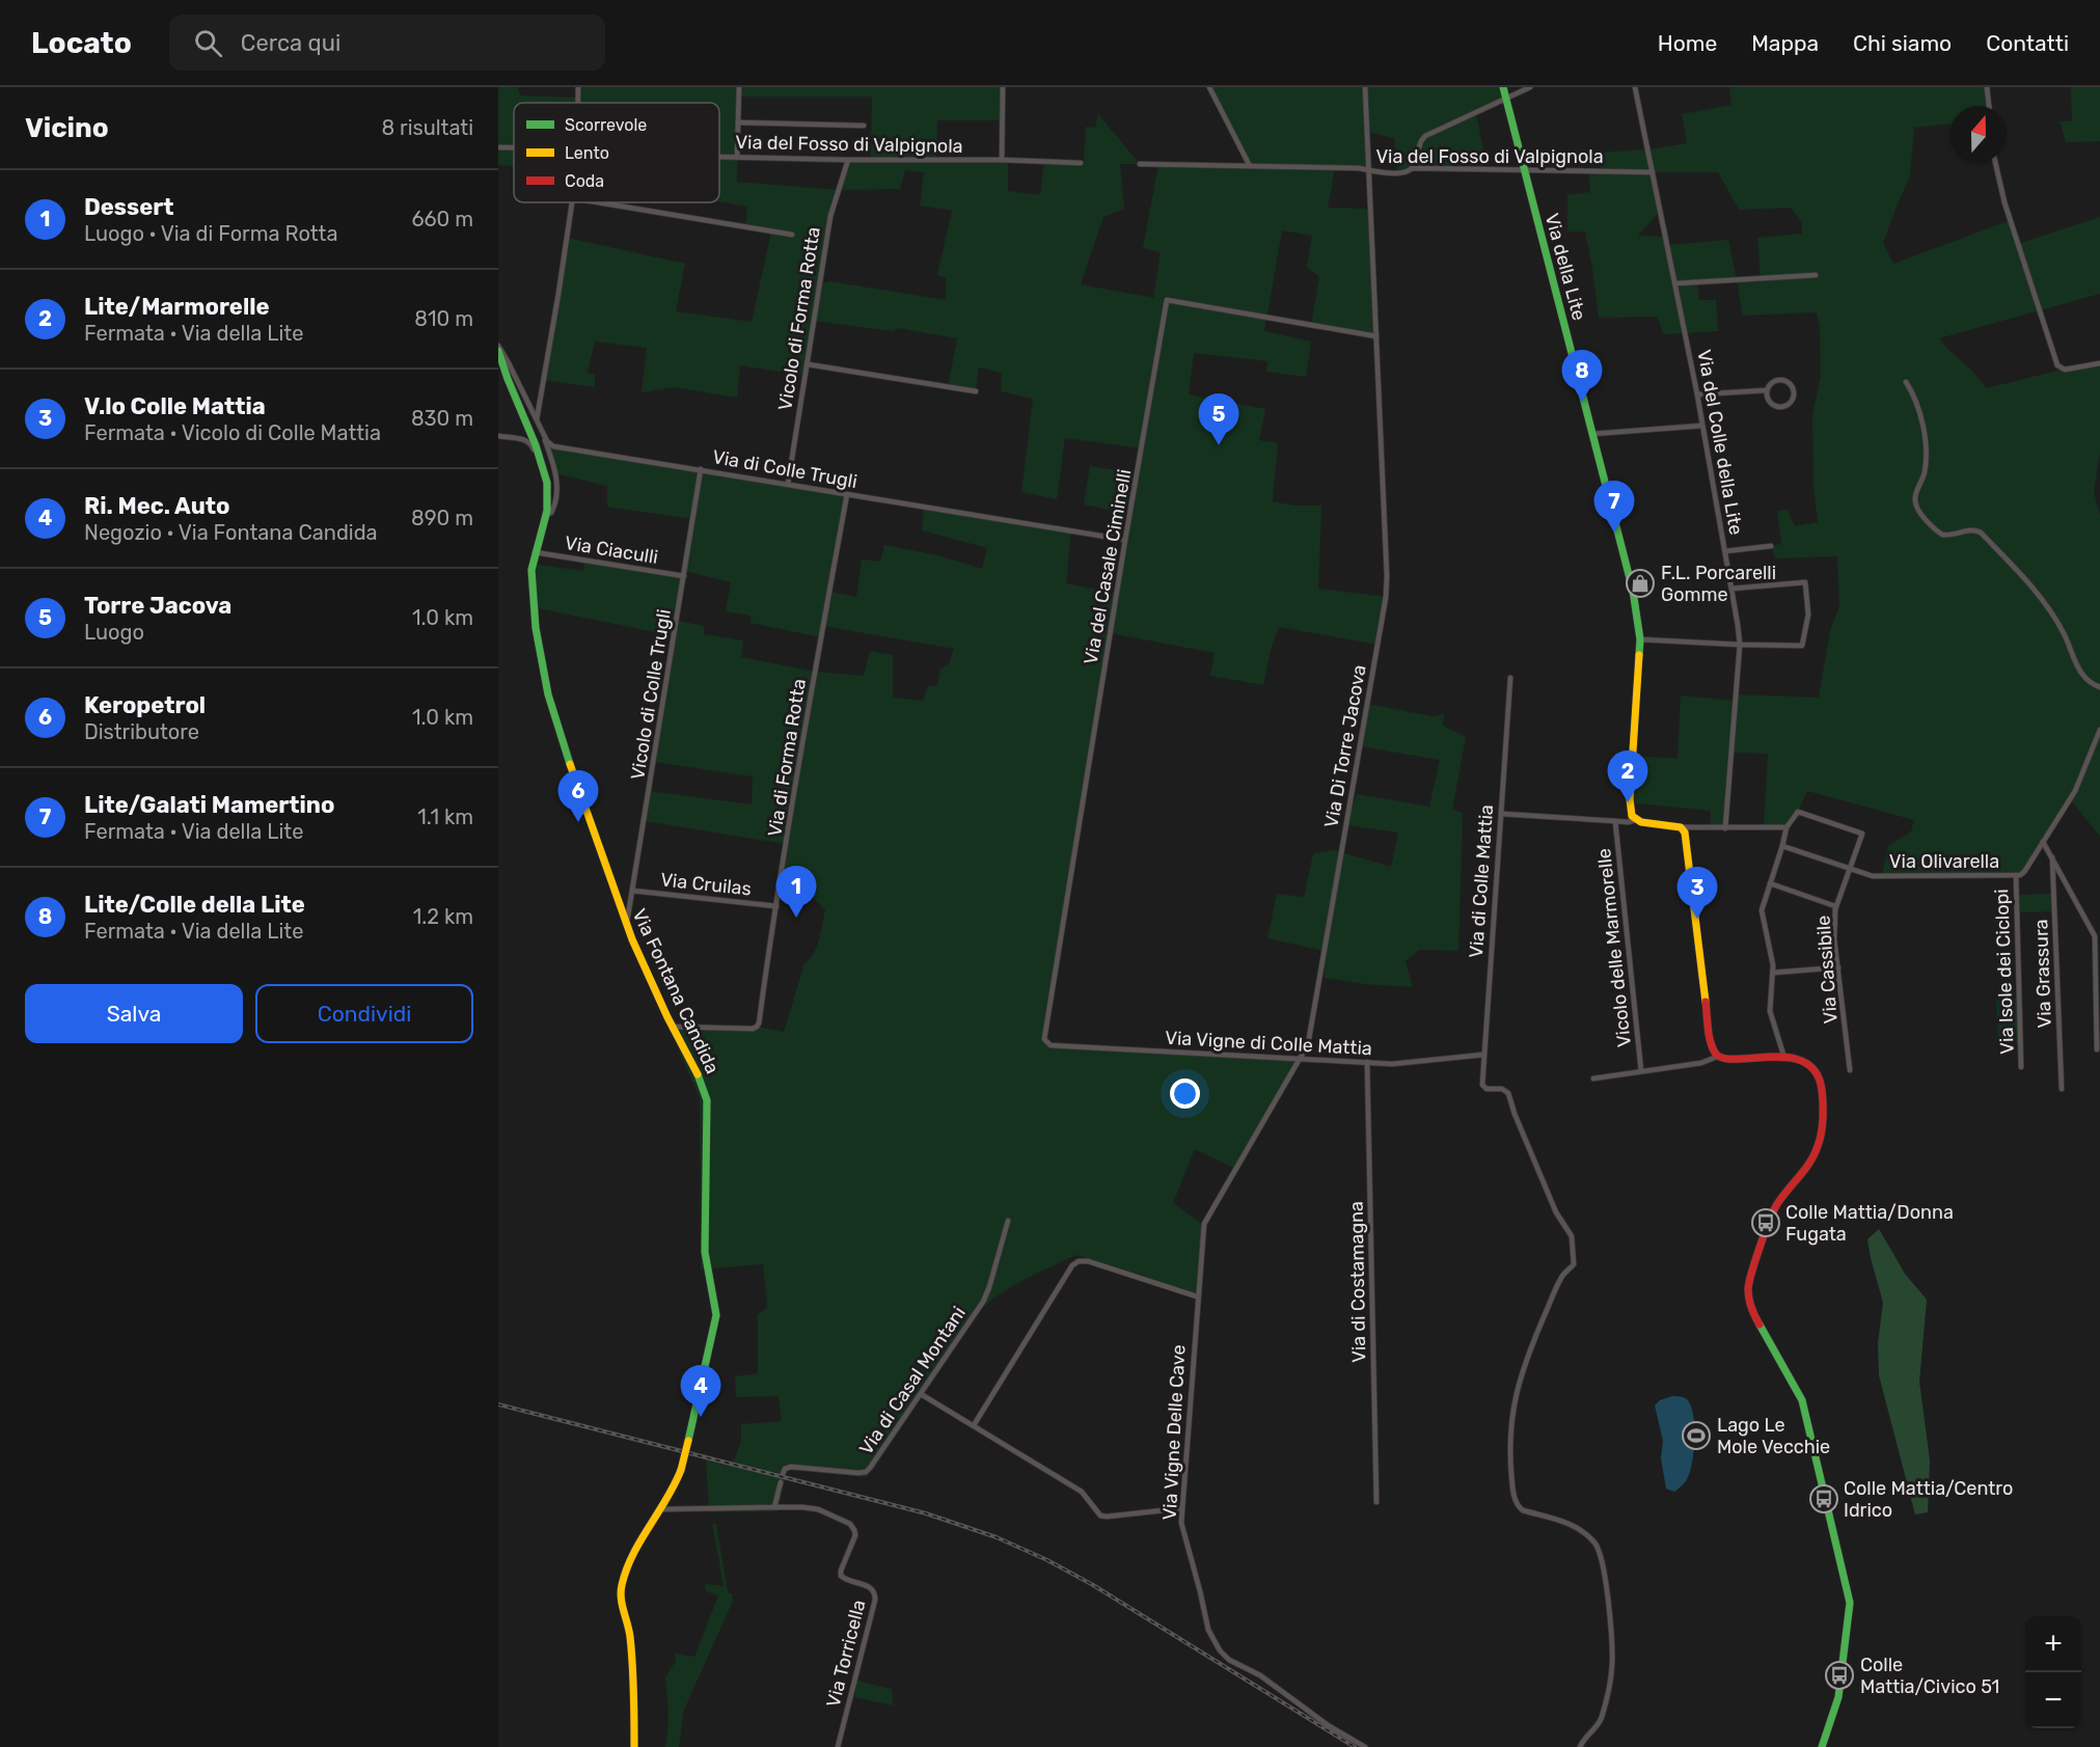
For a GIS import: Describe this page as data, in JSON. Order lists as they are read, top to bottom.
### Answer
{
  "streets": {
    "street": [
      "Via del Fosso di Valpignola",
      "Via della Lite",
      "Vicolo di Forma Rotta",
      "Via del Colle della Lite",
      "Via di Colle Trugli",
      "Via Ciaculli",
      "Via del Casale Ciminelli",
      "Vicolo di Colle Trugli",
      "Via Di Torre Jacova",
      "Via di Forma Rotta",
      "Via Olivarella",
      "Via di Colle Mattia",
      "Via Cruilas",
      "Vicolo delle Marmorelle",
      "Via Cassibile",
      "Via Isole dei Ciclopi",
      "Via Grassura",
      "Via Fontana Candida",
      "Via Vigne di Colle Mattia",
      "Via di Costamagna",
      "Via di Casal Montani",
      "Via Vigne Delle Cave",
      "Via Torricella"
    ]
  },
  "crossings": [
    ["Via del Fosso di Valpignola", "Via della Lite"],
    ["Via del Fosso di Valpignola", "Vicolo di Forma Rotta"],
    ["Via del Fosso di Valpignola", "Via del Colle della Lite"],
    ["Via del Fosso di Valpignola", "Via Di Torre Jacova"],
    ["Vicolo di Forma Rotta", "Via di Colle Trugli"],
    ["Via di Colle Trugli", "Via del Casale Ciminelli"],
    ["Via di Colle Trugli", "Vicolo di Colle Trugli"],
    ["Via di Colle Trugli", "Via di Forma Rotta"],
    ["Via Ciaculli", "Vicolo di Colle Trugli"],
    ["Via Ciaculli", "Via Fontana Candida"],
    ["Via del Casale Ciminelli", "Via Di Torre Jacova"],
    ["Via del Casale Ciminelli", "Via Vigne di Colle Mattia"],
    ["Vicolo di Colle Trugli", "Via Cruilas"],
    ["Vicolo di Colle Trugli", "Via Fontana Candida"],
    ["Via Di Torre Jacova", "Via Vigne di Colle Mattia"],
    ["Via Di Torre Jacova", "Via Vigne Delle Cave"],
    ["Via di Forma Rotta", "Via Cruilas"],
    ["Via di Forma Rotta", "Via Fontana Candida"],
    ["Via Olivarella", "Via Cassibile"],
    ["Via Olivarella", "Via Isole dei Ciclopi"],
    ["Via di Colle Mattia", "Via Vigne di Colle Mattia"],
    ["Via Vigne di Colle Mattia", "Via di Costamagna"]
  ],
  "places": {
    "shop": ["F.L. Porcarelli Gomme"],
    "bus stop": ["Colle Mattia/Donna Fugata", "Colle Mattia/Centro Idrico", "Colle Mattia/Civico 51"],
    "sports": ["Lago Le Mole Vecchie"]
  },
  "legend": ["Scorrevole", "Lento", "Coda"],
  "north": "top",
  "page": {
    "header": "Locato",
    "search": "Cerca qui",
    "nav": [
      "Home",
      "Mappa",
      "Chi siamo",
      "Contatti"
    ],
    "heading": ["Vicino", "8 risultati"],
    "list": [
      {
        "mark": "1",
        "name": "Dessert",
        "note": "Luogo · Via di Forma Rotta",
        "value": "660 m"
      },
      {
        "mark": "2",
        "name": "Lite/Marmorelle",
        "note": "Fermata · Via della Lite",
        "value": "810 m"
      },
      {
        "mark": "3",
        "name": "V.lo Colle Mattia",
        "note": "Fermata · Vicolo di Colle Mattia",
        "value": "830 m"
      },
      {
        "mark": "4",
        "name": "Ri. Mec. Auto",
        "note": "Negozio · Via Fontana Candida",
        "value": "890 m"
      },
      {
        "mark": "5",
        "name": "Torre Jacova",
        "note": "Luogo",
        "value": "1.0 km"
      },
      {
        "mark": "6",
        "name": "Keropetrol",
        "note": "Distributore",
        "value": "1.0 km"
      },
      {
        "mark": "7",
        "name": "Lite/Galati Mamertino",
        "note": "Fermata · Via della Lite",
        "value": "1.1 km"
      },
      {
        "mark": "8",
        "name": "Lite/Colle della Lite",
        "note": "Fermata · Via della Lite",
        "value": "1.2 km"
      }
    ],
    "pins": [
      "8",
      "5",
      "7",
      "2",
      "6",
      "1",
      "3",
      "4"
    ],
    "buttons": ["Salva", "Condividi"],
    "map_buttons": ["+", "−"]
  }
}
